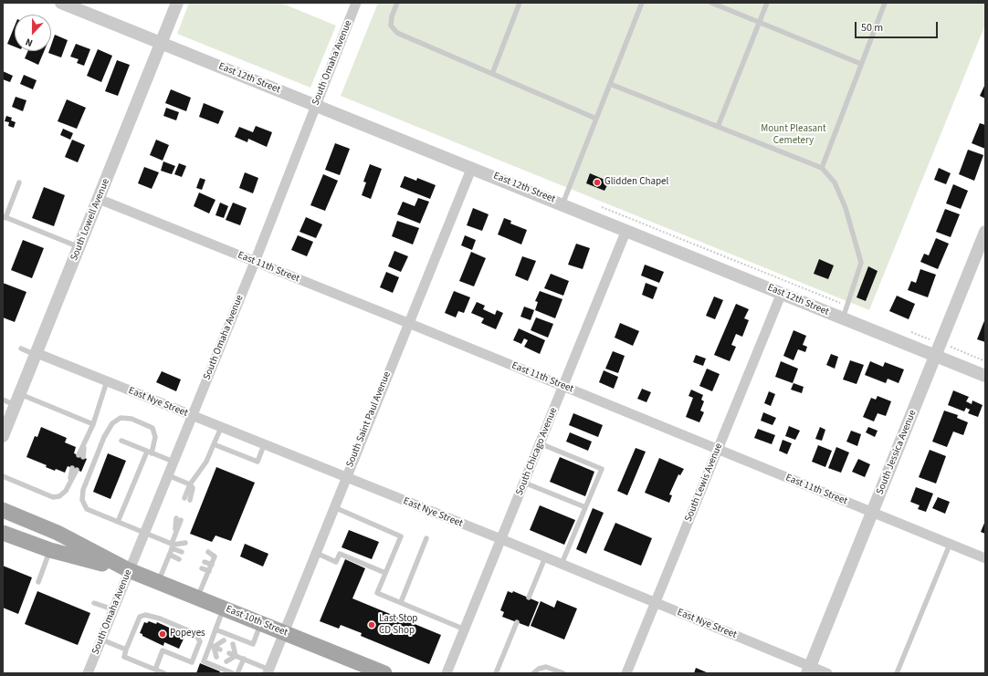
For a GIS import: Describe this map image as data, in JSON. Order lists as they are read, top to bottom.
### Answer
{
  "streets": {
    "main road": ["East 10th Street"],
    "street": [
      "South Omaha Avenue",
      "East 12th Street",
      "South Lowell Avenue",
      "East 11th Street",
      "East Nye Street",
      "South Saint Paul Avenue",
      "South Chicago Avenue",
      "South Jessica Avenue",
      "South Lewis Avenue"
    ]
  },
  "crossings": [
    ["South Omaha Avenue", "East 12th Street"],
    ["South Omaha Avenue", "East 11th Street"],
    ["South Omaha Avenue", "East Nye Street"],
    ["South Omaha Avenue", "East 10th Street"],
    ["East 12th Street", "South Lowell Avenue"],
    ["East 12th Street", "South Saint Paul Avenue"],
    ["East 12th Street", "South Chicago Avenue"],
    ["East 12th Street", "South Jessica Avenue"],
    ["East 12th Street", "South Lewis Avenue"],
    ["South Lowell Avenue", "East 11th Street"],
    ["South Lowell Avenue", "East Nye Street"],
    ["East 11th Street", "South Saint Paul Avenue"],
    ["East 11th Street", "South Chicago Avenue"],
    ["East 11th Street", "South Jessica Avenue"],
    ["East 11th Street", "South Lewis Avenue"],
    ["East Nye Street", "South Saint Paul Avenue"],
    ["East Nye Street", "South Chicago Avenue"],
    ["East Nye Street", "South Jessica Avenue"],
    ["East Nye Street", "South Lewis Avenue"],
    ["South Saint Paul Avenue", "East 10th Street"]
  ],
  "parks": ["Mount Pleasant Cemetery"],
  "places": ["Glidden Chapel", "Last Stop CD Shop", "Popeyes"],
  "scale_bar": "50 m",
  "north": "bottom"
}
